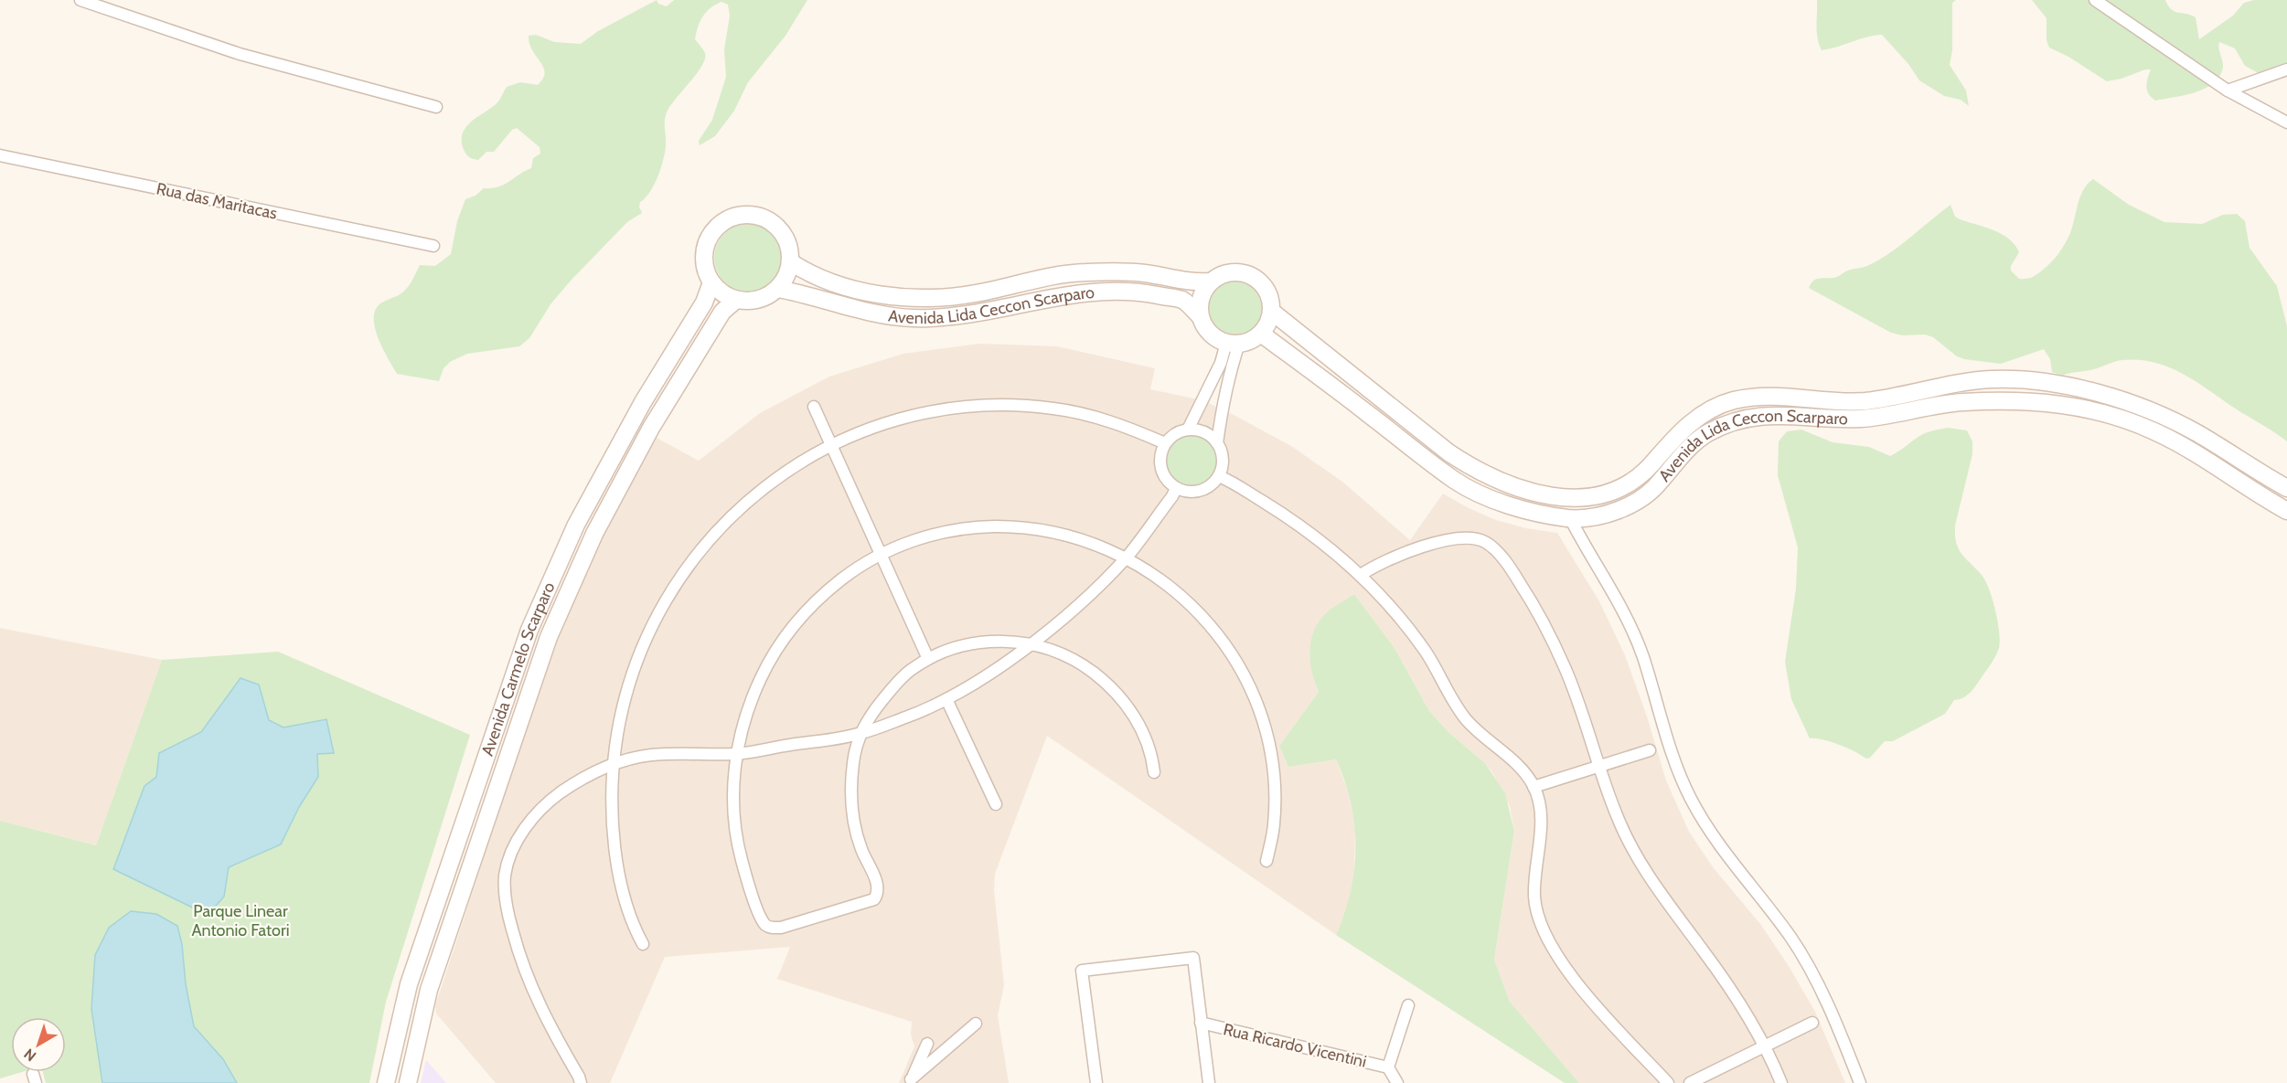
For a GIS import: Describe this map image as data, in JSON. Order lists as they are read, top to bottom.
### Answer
{
  "streets": {
    "main road": ["Avenida Lida Ceccon Scarparo", "Avenida Carmelo Scarparo"],
    "street": ["Rua das Maritacas", "Rua Ricardo Vicentini"]
  },
  "crossings": [
    ["Avenida Lida Ceccon Scarparo", "Avenida Carmelo Scarparo"]
  ],
  "parks": ["Parque Linear Antonio Fatori"],
  "north": "bottom left"
}
